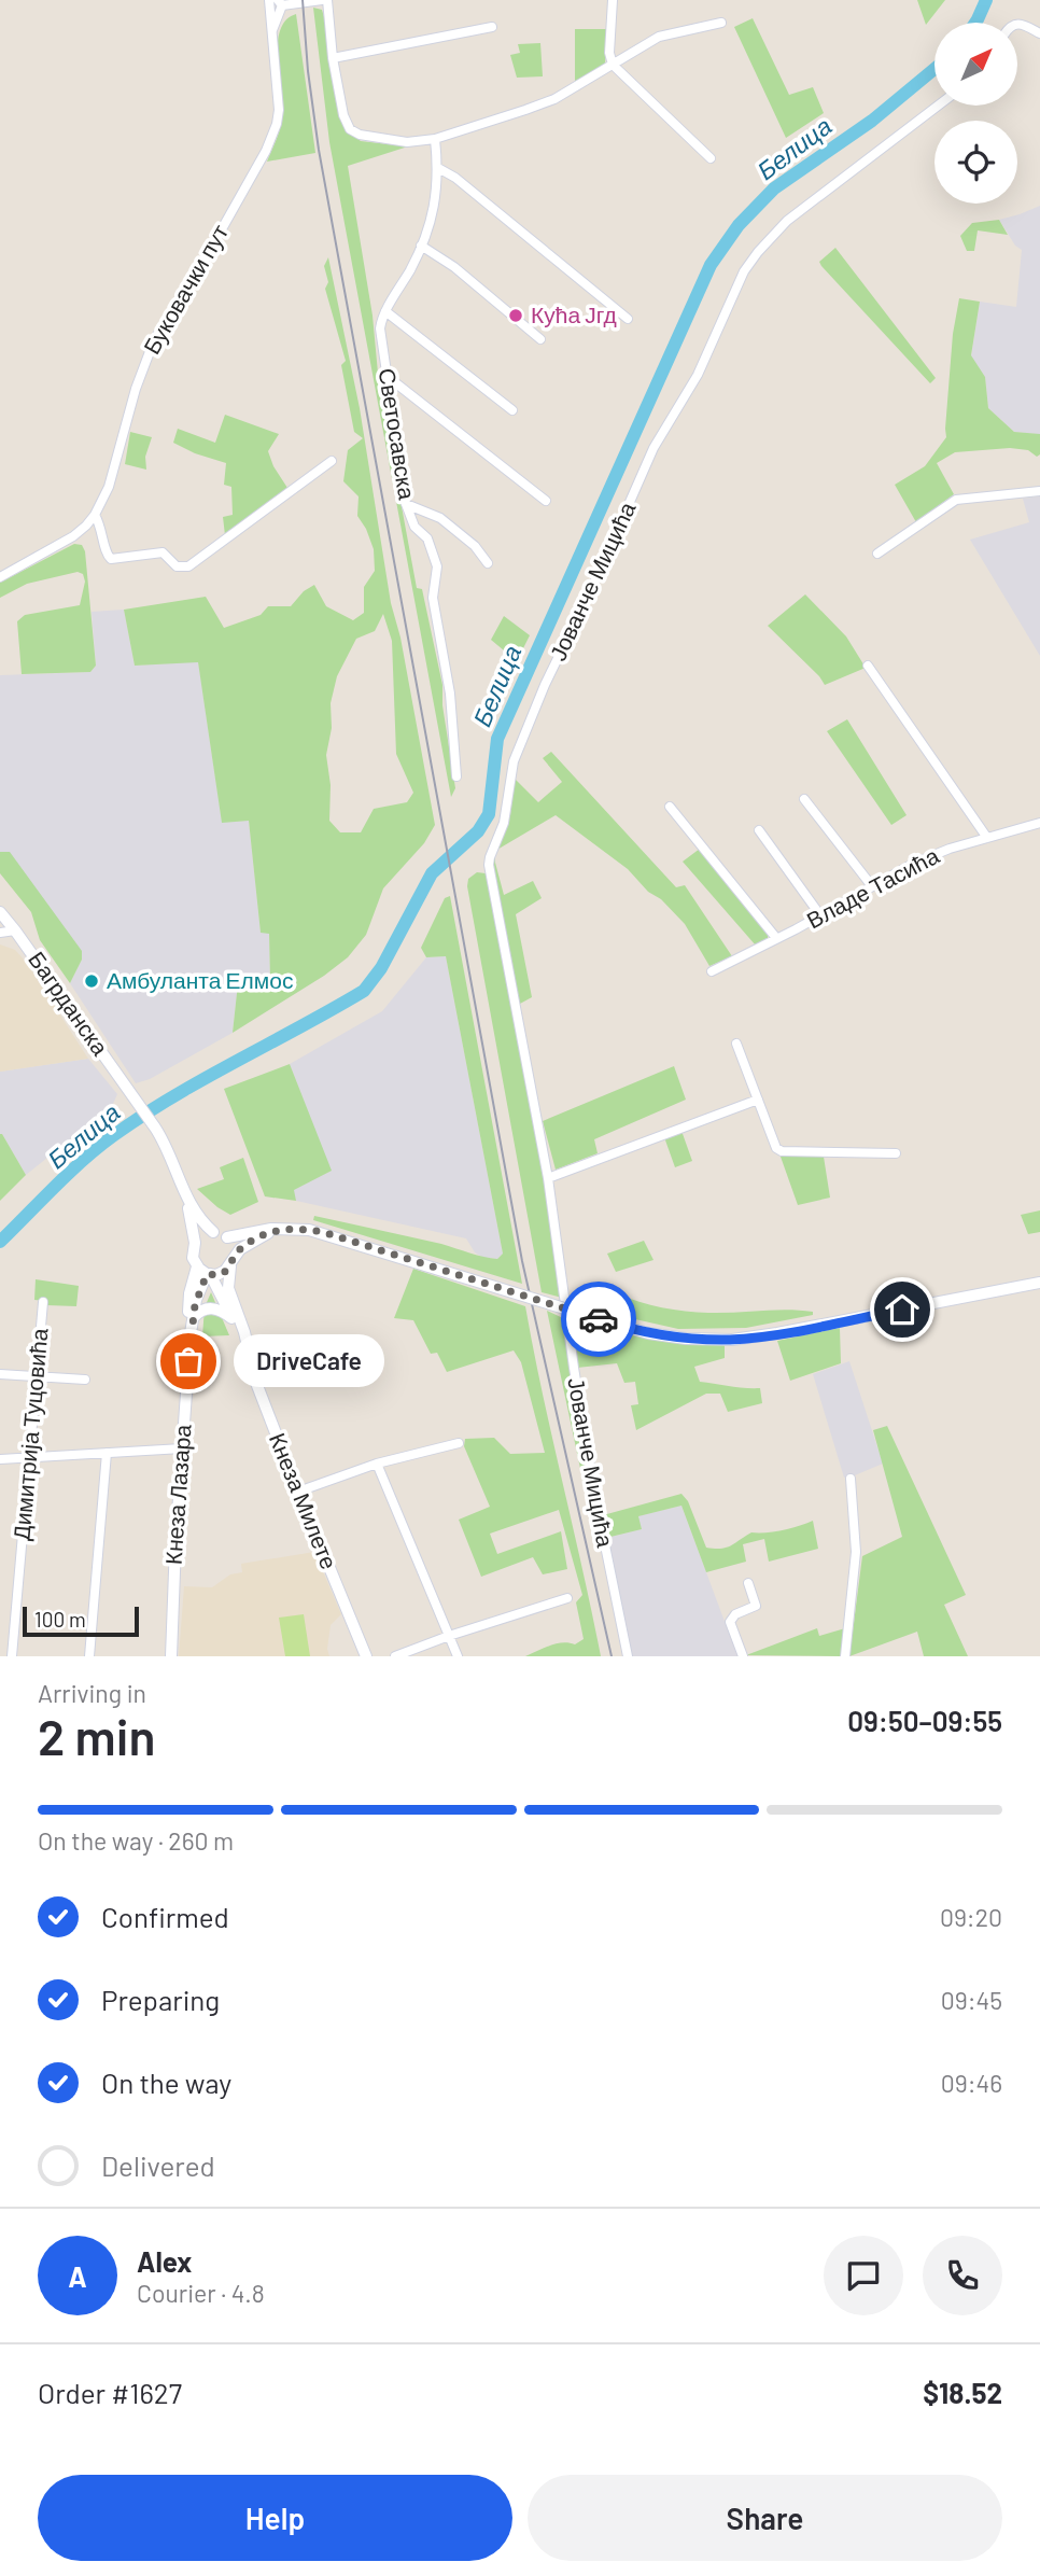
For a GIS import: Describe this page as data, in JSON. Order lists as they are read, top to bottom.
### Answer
{
  "streets": {
    "street": [
      "Буковачки пут",
      "Светосавска",
      "Јованче Мицића",
      "Владе Тасића",
      "Багрданска",
      "Димитрија Туцовића",
      "Кнеза Лазара",
      "Кнеза Милете"
    ]
  },
  "crossings": [
    ["Кнеза Лазара", "Кнеза Милете"]
  ],
  "water": ["Белица"],
  "places": ["Кућа Јгд", "Амбуланта Елмос", "DriveCafe"],
  "scale_bar": "100 m",
  "north": "top right",
  "page": {
    "bubble": "DriveCafe",
    "scale": "100 m",
    "heading": ["2 min", "Arriving in", "09:50–09:55"],
    "panel": [
      "Alex",
      "Courier · 4.8",
      "Order #1627",
      "$18.52"
    ],
    "bar": "On the way · 260 m",
    "list": [
      ["Confirmed", "09:20"],
      ["Preparing", "09:45"],
      ["On the way", "09:46"],
      "Delivered"
    ],
    "round": "A",
    "buttons": ["Help", "Share"]
  }
}
